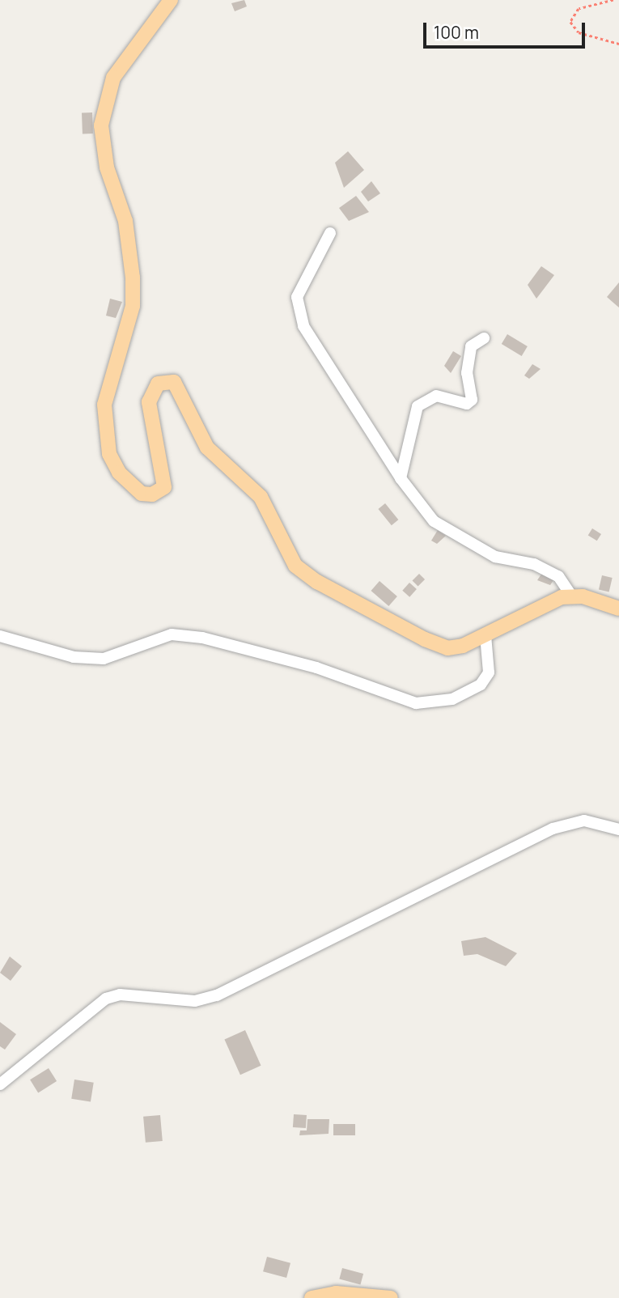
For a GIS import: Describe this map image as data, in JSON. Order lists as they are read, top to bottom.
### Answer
{
  "scale_bar": "100 m"
}
